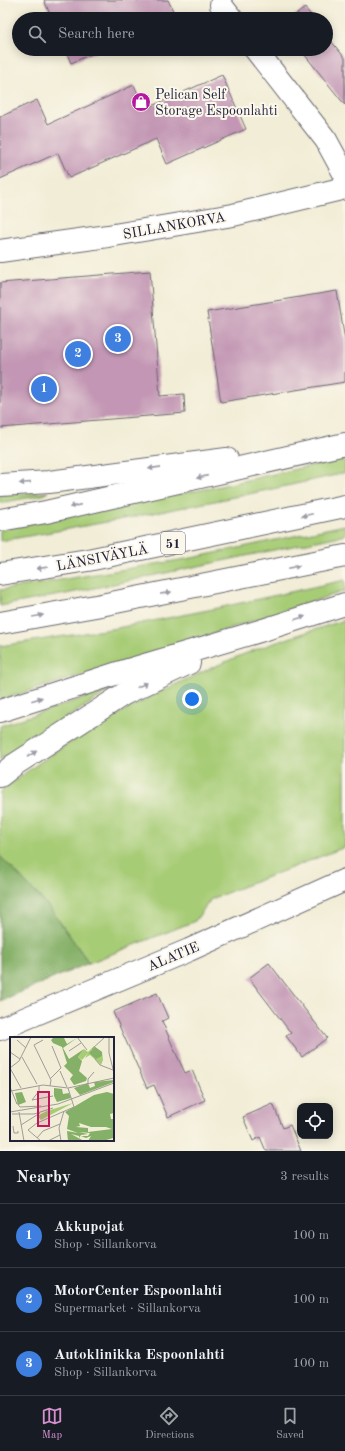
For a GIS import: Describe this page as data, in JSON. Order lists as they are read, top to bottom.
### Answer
{
  "streets": {
    "main road": [
      "SILLANKORVA",
      "51",
      "LÄNSIVÄYLÄ",
      "ALATIE"
    ]
  },
  "places": {
    "shop": ["Pelican Self Storage Espoonlahti"]
  },
  "page": {
    "search": "Search here",
    "pins": ["3", "2", "1"],
    "heading": ["Nearby", "3 results"],
    "list": [
      {
        "mark": "1",
        "name": "Akkupojat",
        "note": "Shop · Sillankorva",
        "value": "100 m"
      },
      {
        "mark": "2",
        "name": "MotorCenter Espoonlahti",
        "note": "Supermarket · Sillankorva",
        "value": "100 m"
      },
      {
        "mark": "3",
        "name": "Autoklinikka Espoonlahti",
        "note": "Shop · Sillankorva",
        "value": "100 m"
      }
    ],
    "nav": ["Map", "Directions", "Saved"]
  }
}
